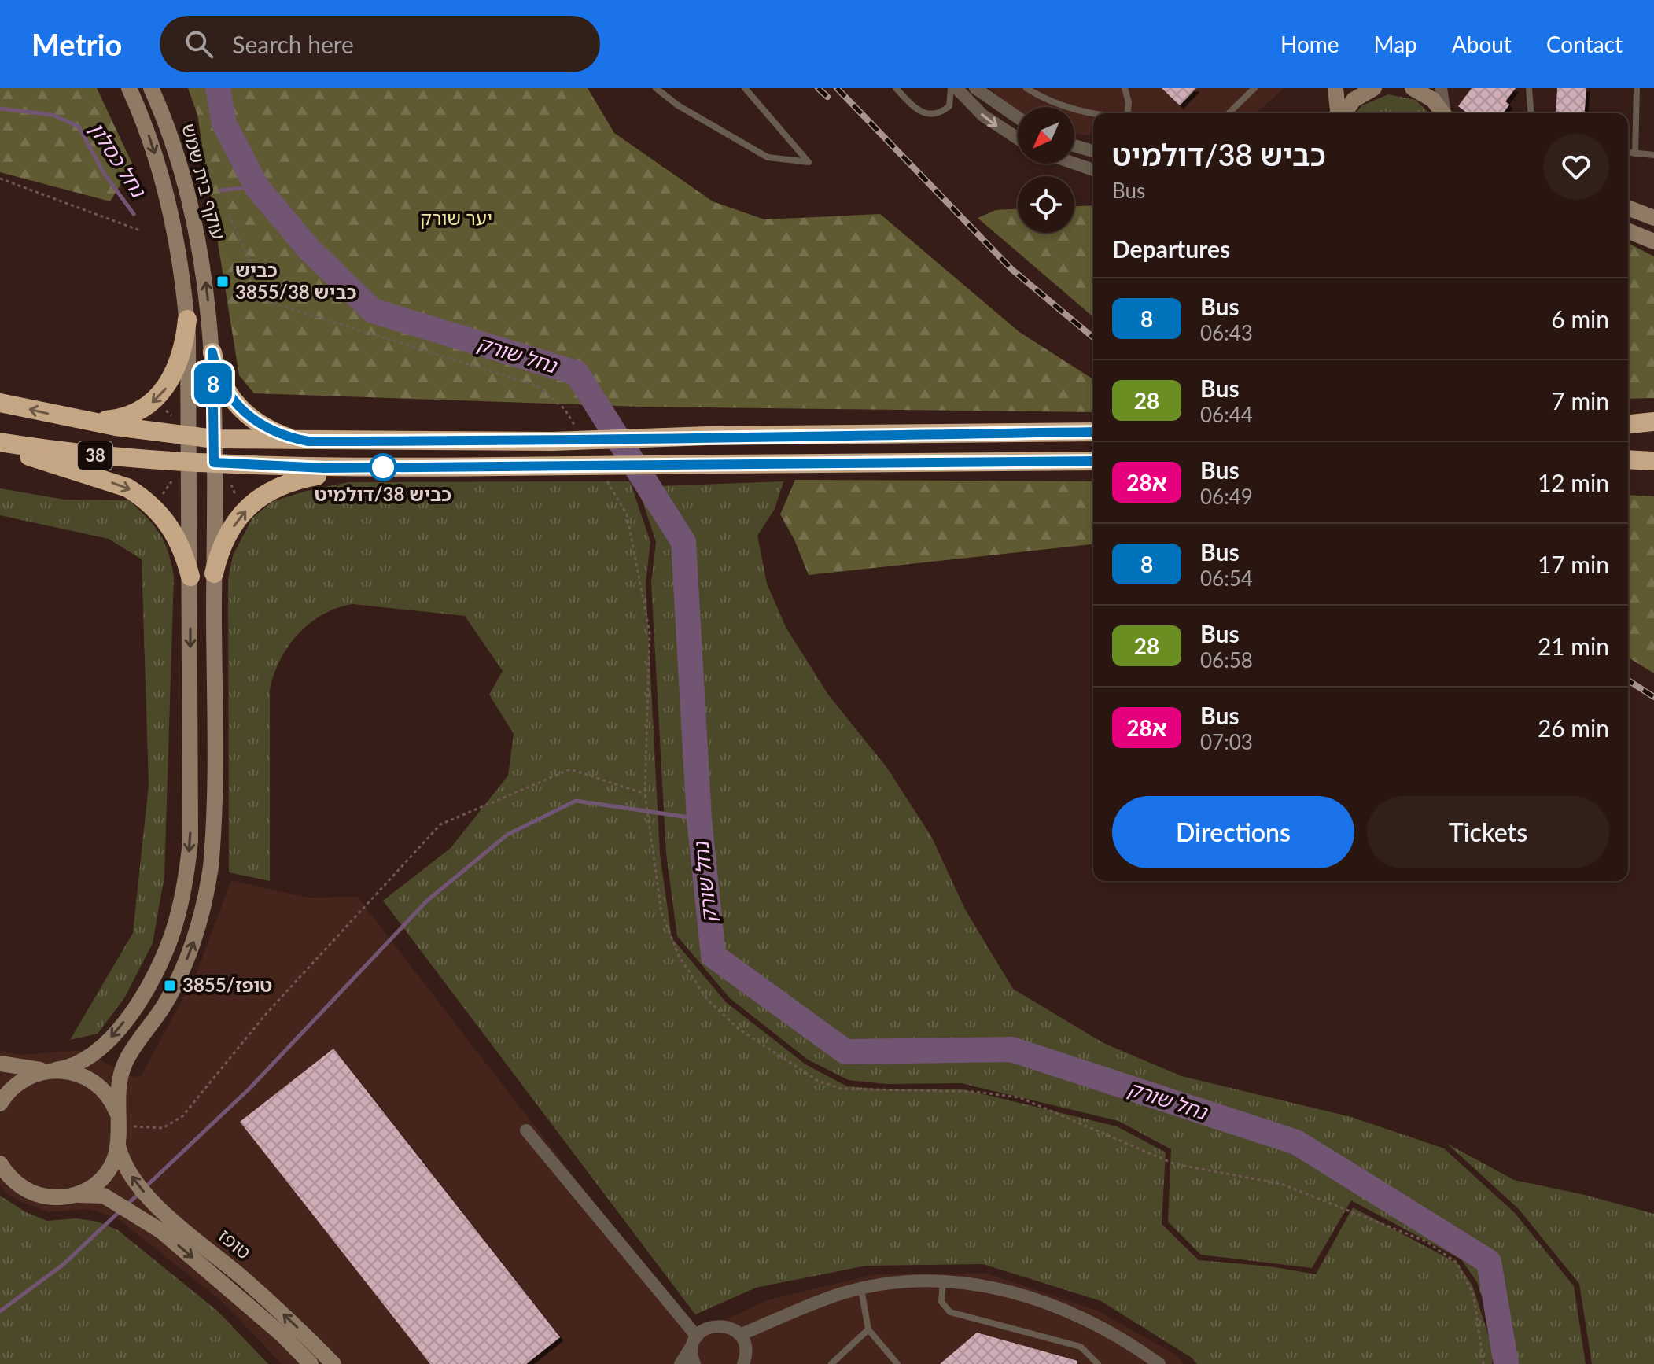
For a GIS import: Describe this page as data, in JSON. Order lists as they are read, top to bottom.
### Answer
{
  "streets": {
    "highway": ["38"],
    "street": ["עוקף בית שמש", "טופז"]
  },
  "crossings": [
    ["עוקף בית שמש", "38"],
    ["עוקף בית שמש", "טופז"]
  ],
  "water": ["נחל כסלון", "נחל שורק"],
  "parks": ["יער שורק"],
  "places": {
    "transit": ["כביש 3855/כביש 38", "3855/טופז"],
    "other": ["כביש 38/דולמיט"]
  },
  "lines": ["bus line 8"],
  "north": "bottom left",
  "page": {
    "header": "Metrio",
    "search": "Search here",
    "nav": [
      "Home",
      "Map",
      "About",
      "Contact"
    ],
    "on_map": "8",
    "heading": [
      ["כביש 38/דולמיט", "Bus"],
      "Departures"
    ],
    "list": [
      {
        "mark": "8",
        "name": "Bus",
        "note": "06:43",
        "value": "6 min"
      },
      {
        "mark": "28",
        "name": "Bus",
        "note": "06:44",
        "value": "7 min"
      },
      {
        "mark": "28א",
        "name": "Bus",
        "note": "06:49",
        "value": "12 min"
      },
      {
        "mark": "8",
        "name": "Bus",
        "note": "06:54",
        "value": "17 min"
      },
      {
        "mark": "28",
        "name": "Bus",
        "note": "06:58",
        "value": "21 min"
      },
      {
        "mark": "28א",
        "name": "Bus",
        "note": "07:03",
        "value": "26 min"
      }
    ],
    "buttons": ["Directions", "Tickets"]
  }
}
